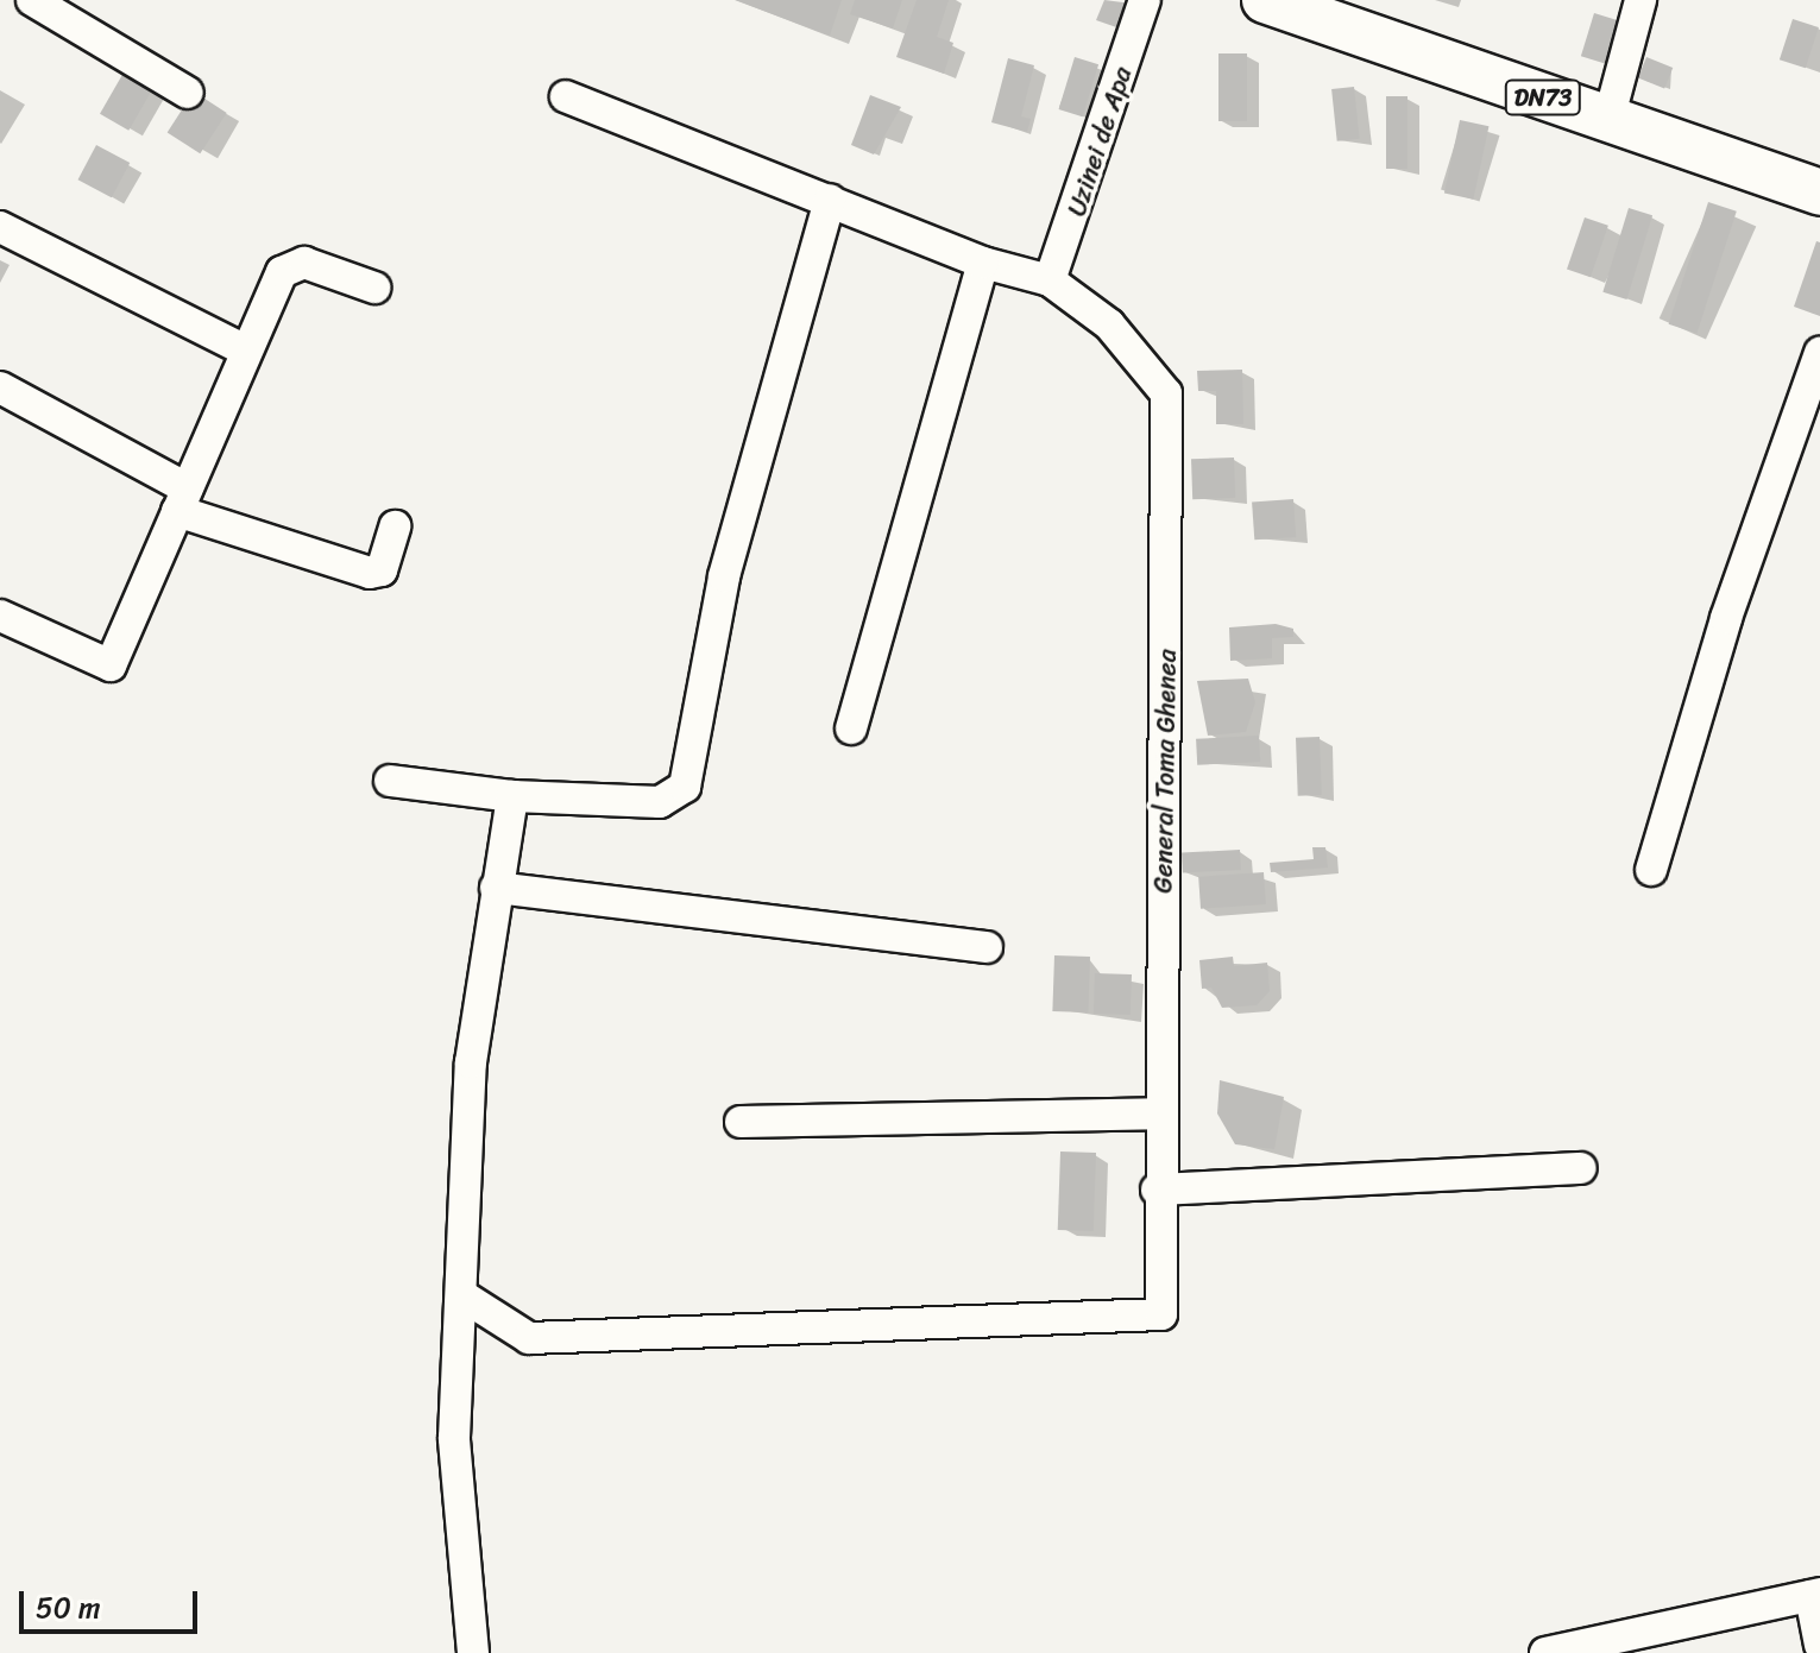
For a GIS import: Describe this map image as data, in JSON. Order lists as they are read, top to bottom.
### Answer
{
  "streets": {
    "highway": ["DN73"],
    "street": ["Uzinei de Apa", "General Toma Ghenea"]
  },
  "crossings": [
    ["Uzinei de Apa", "General Toma Ghenea"]
  ],
  "scale_bar": "50 m"
}
